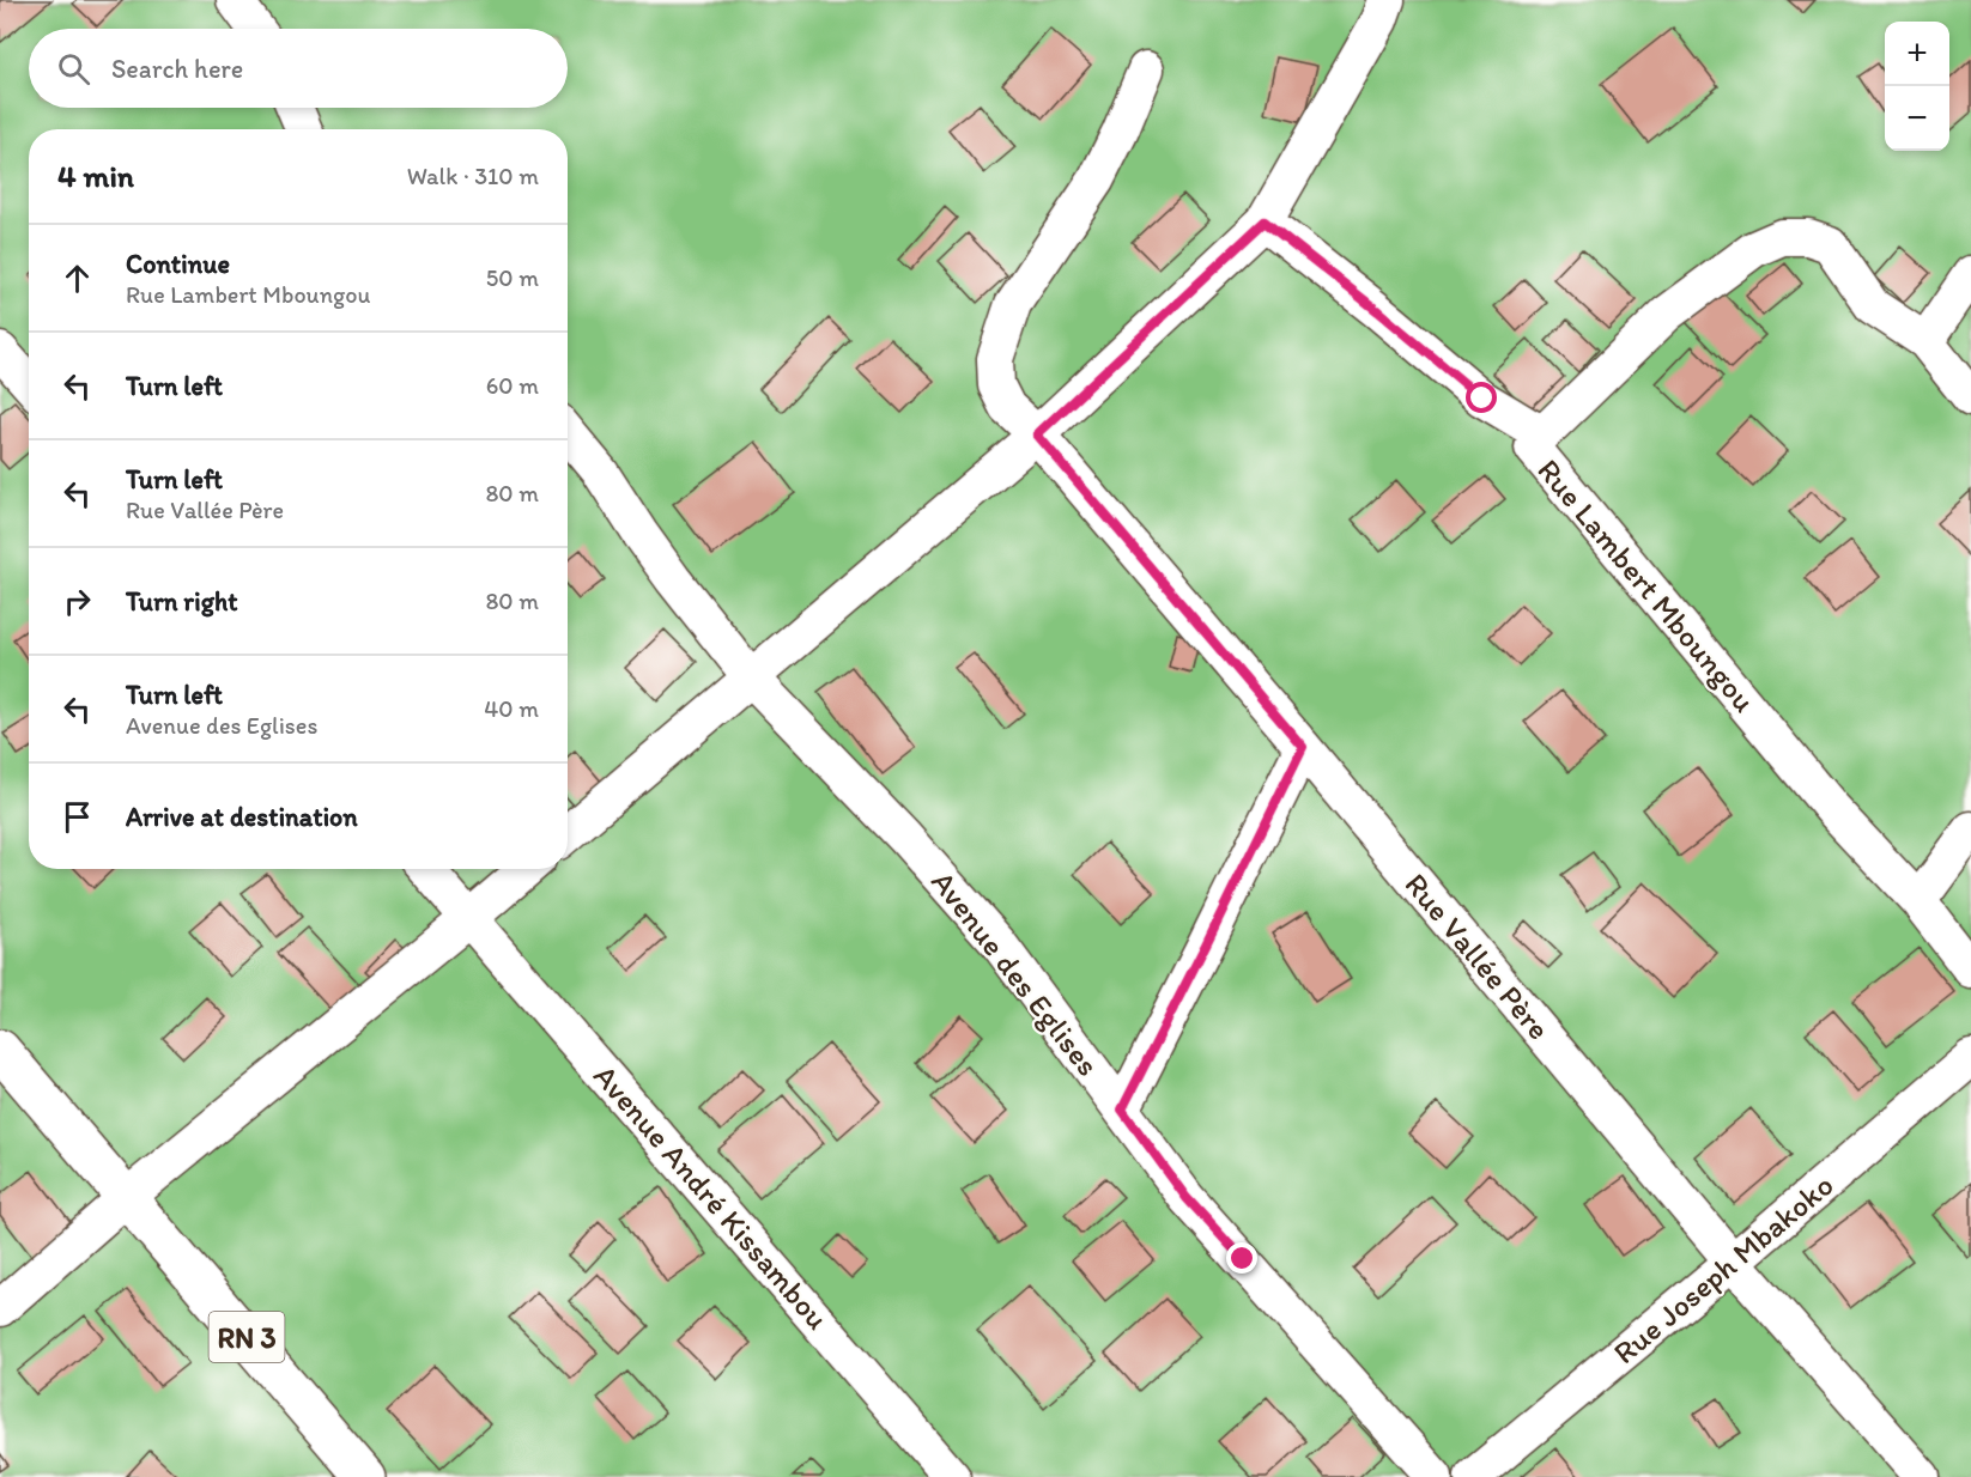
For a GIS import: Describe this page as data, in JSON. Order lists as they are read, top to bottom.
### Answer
{
  "streets": {
    "highway": ["RN 3"],
    "street": [
      "Rue Lambert Mboungou",
      "Rue Vallée Père",
      "Avenue des Eglises",
      "Avenue André Kissambou",
      "Rue Joseph Mbakoko"
    ]
  },
  "crossings": [
    ["Rue Vallée Père", "Rue Joseph Mbakoko"]
  ],
  "page": {
    "map_buttons": ["+", "−"],
    "search": "Search here",
    "heading": ["4 min", "Walk · 310 m"],
    "list": [
      ["Continue", "Rue Lambert Mboungou", "50 m"],
      ["Turn left", "60 m"],
      ["Turn left", "Rue Vallée Père", "80 m"],
      ["Turn right", "80 m"],
      ["Turn left", "Avenue des Eglises", "40 m"],
      "Arrive at destination"
    ]
  }
}
